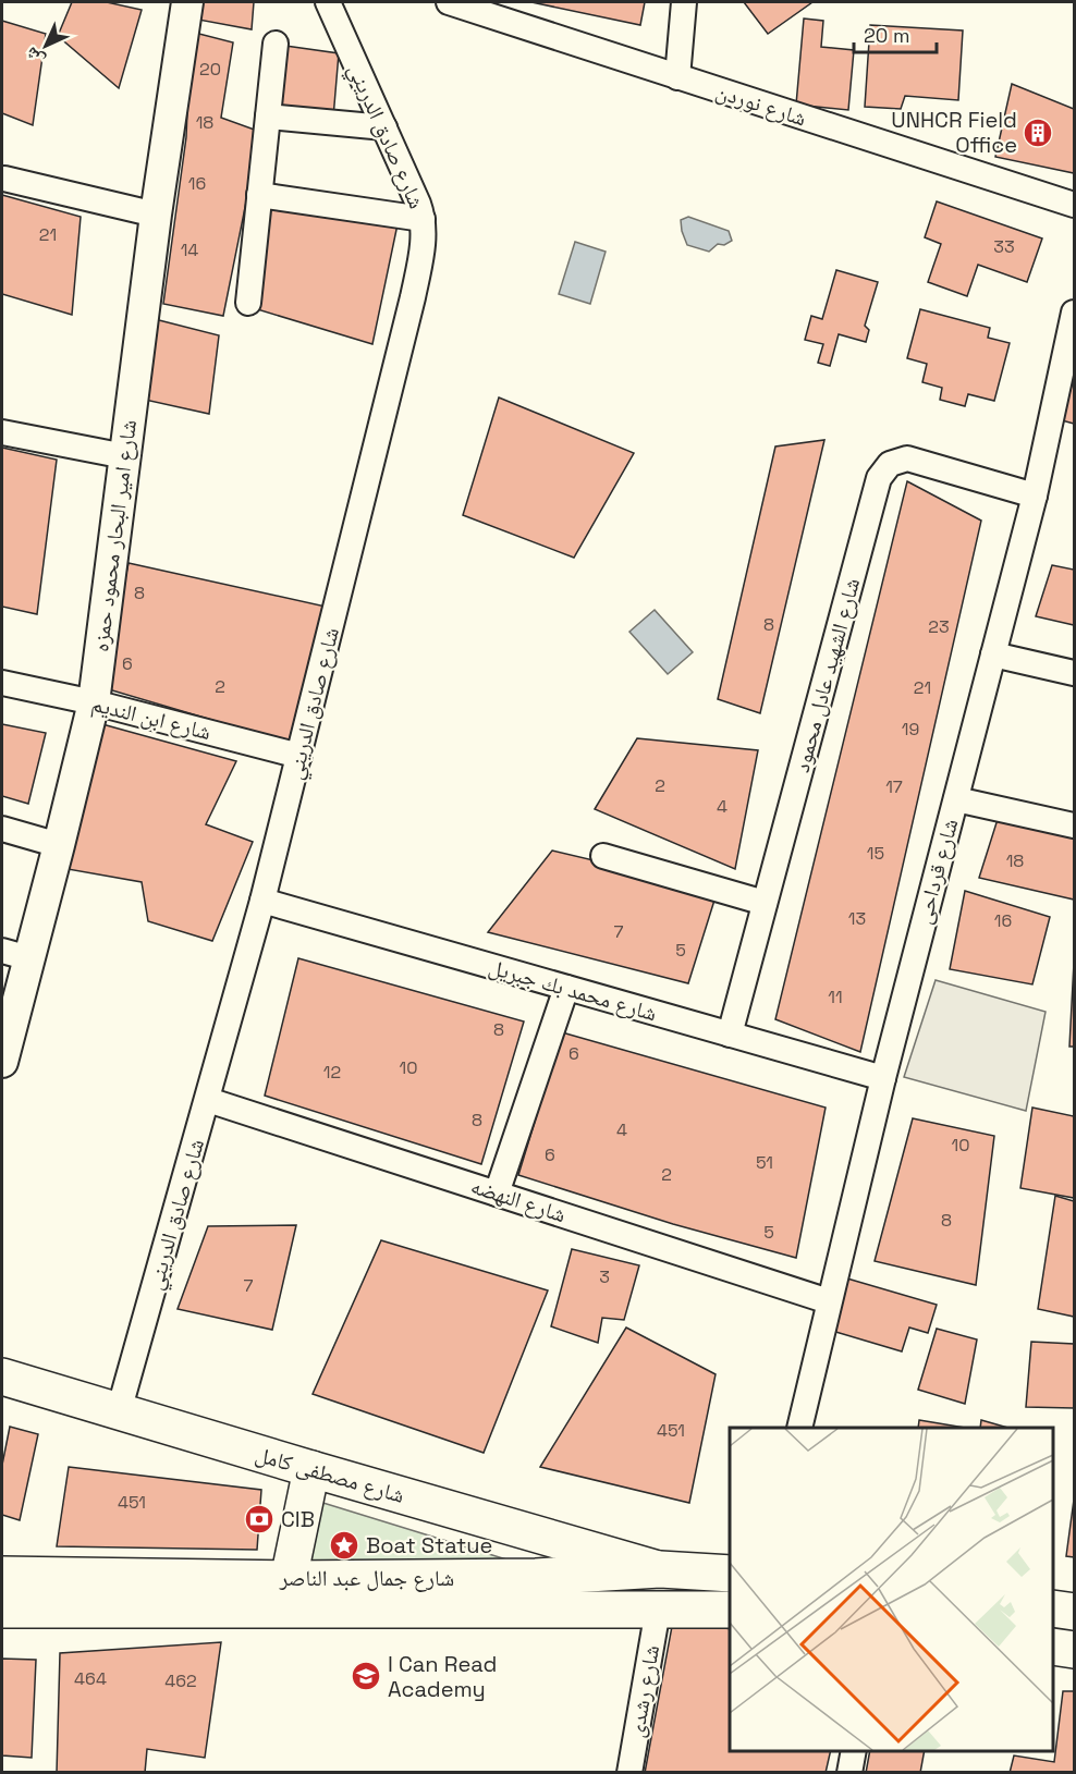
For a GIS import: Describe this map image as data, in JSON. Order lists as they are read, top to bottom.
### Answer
{
  "streets": {
    "main road": ["شارع مصطفى كامل", "شارع جمال عبد الناصر"],
    "street": [
      "شارع نوردن",
      "شارع صادق الدريني",
      "شارع امير البحار محمود حمزه",
      "شارع الشهيد عادل محمود",
      "شارع ابن النديم",
      "شارع قرداحى",
      "شارع محمد بك جبريل",
      "شارع النهضه",
      "شارع رشدى"
    ]
  },
  "crossings": [
    ["شارع صادق الدريني", "شارع ابن النديم"],
    ["شارع صادق الدريني", "شارع محمد بك جبريل"],
    ["شارع صادق الدريني", "شارع النهضه"],
    ["شارع صادق الدريني", "شارع مصطفى كامل"],
    ["شارع امير البحار محمود حمزه", "شارع ابن النديم"],
    ["شارع الشهيد عادل محمود", "شارع قرداحى"],
    ["شارع الشهيد عادل محمود", "شارع محمد بك جبريل"],
    ["شارع قرداحى", "شارع محمد بك جبريل"],
    ["شارع قرداحى", "شارع النهضه"],
    ["شارع مصطفى كامل", "شارع جمال عبد الناصر"],
    ["شارع جمال عبد الناصر", "شارع رشدى"]
  ],
  "places": {
    "building": ["UNHCR Field Office"],
    "bank": ["CIB"],
    "place": ["Boat Statue"],
    "school or university": ["I Can Read Academy"]
  },
  "house_numbers": [
    "20",
    "18",
    "16",
    "21",
    "33",
    "14",
    "8",
    "8",
    "23",
    "6",
    "2",
    "21",
    "19",
    "2",
    "17",
    "4",
    "15",
    "18",
    "13",
    "16",
    "7",
    "5",
    "11",
    "8",
    "6",
    "10",
    "12",
    "8",
    "4",
    "10",
    "6",
    "51",
    "2",
    "8",
    "5",
    "3",
    "7",
    "451",
    "451",
    "464",
    "462"
  ],
  "scale_bar": "20 m",
  "north": "bottom left"
}
